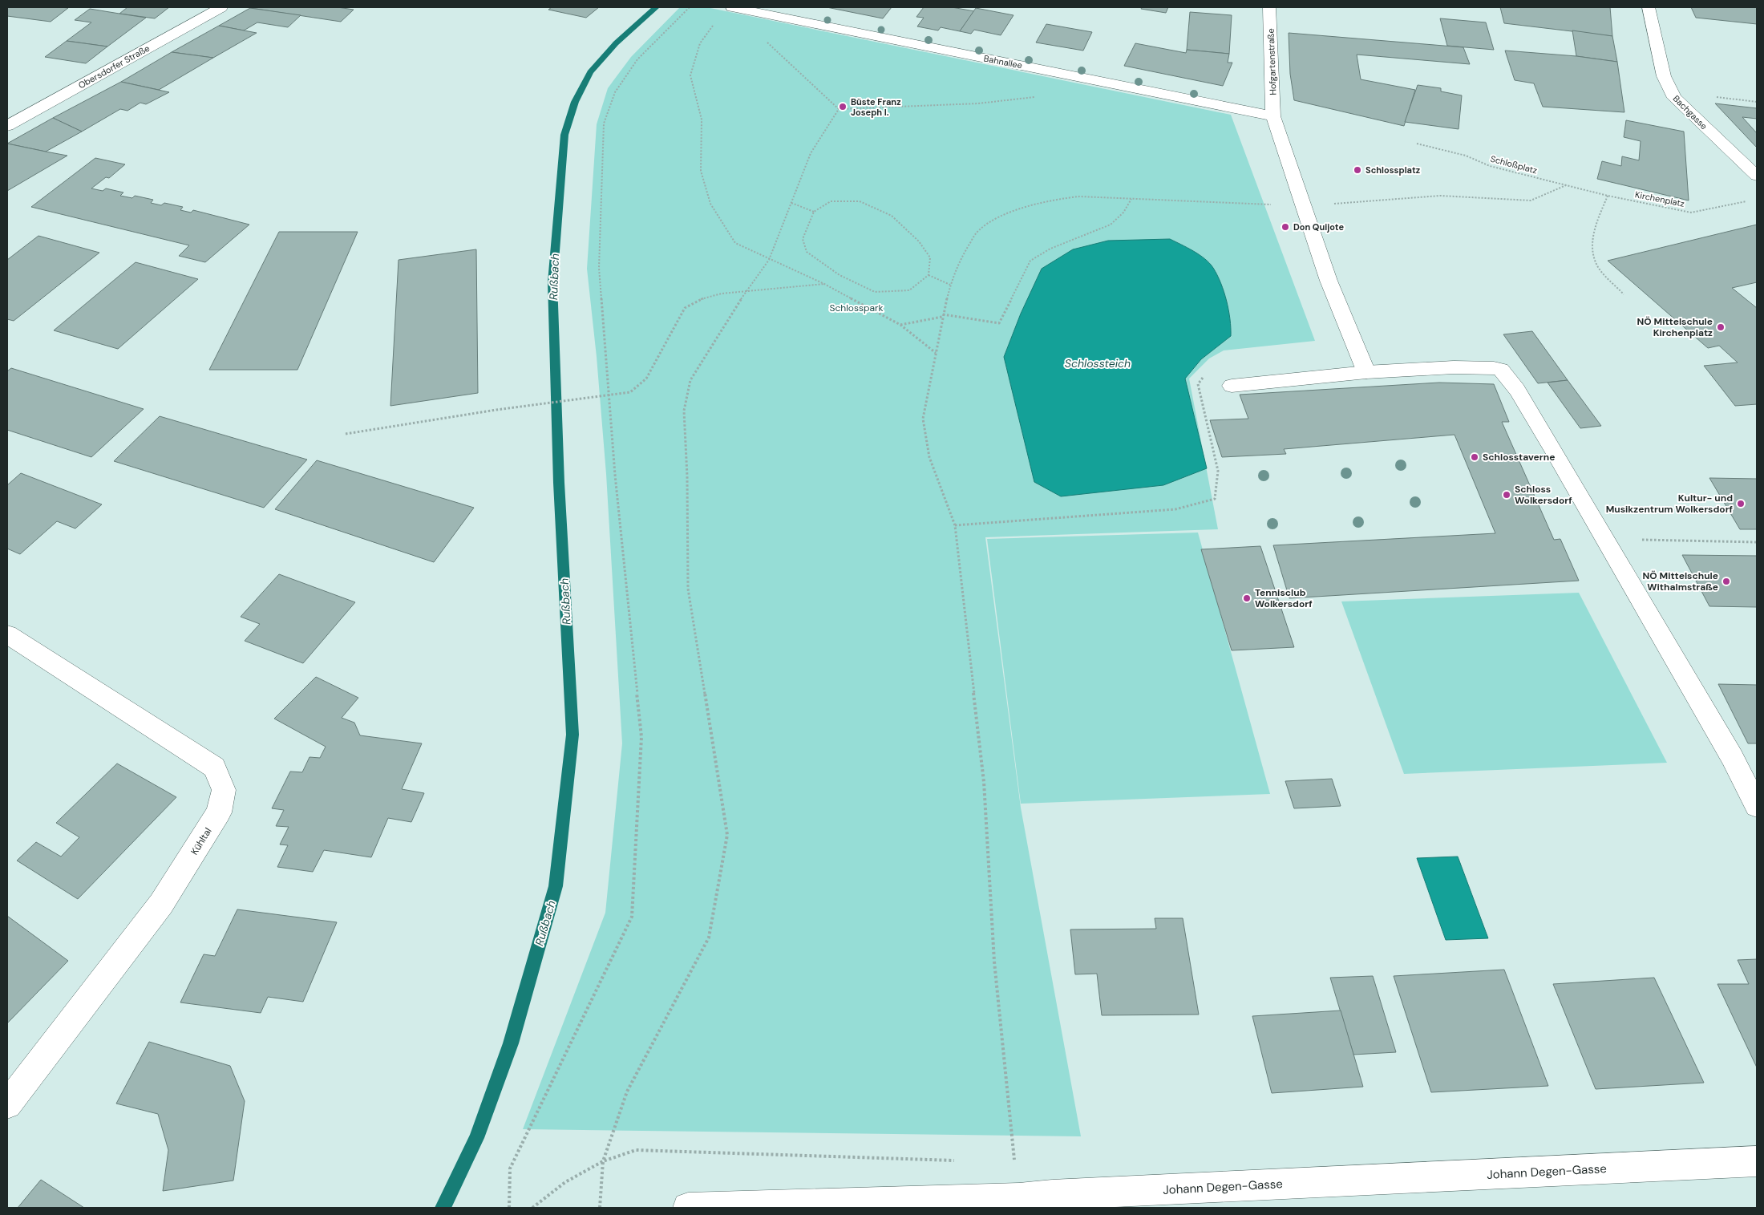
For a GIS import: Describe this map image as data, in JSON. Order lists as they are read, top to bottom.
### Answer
{
  "streets": {
    "street": [
      "Bahnallee",
      "Hofgartenstraße",
      "Obersdorfer Straße",
      "Bachgasse",
      "Kühltal",
      "Johann Degen-Gasse"
    ],
    "path": ["Schloßplatz", "Kirchenplatz"]
  },
  "crossings": [
    ["Bahnallee", "Hofgartenstraße"],
    ["Schloßplatz", "Kirchenplatz"]
  ],
  "water": ["Rußbach", "Schlossteich"],
  "parks": ["Schlosspark"],
  "places": [
    "Büste Franz Joseph I.",
    "Schlossplatz",
    "Don Quijote",
    "NÖ Mittelschule Kirchenplatz",
    "Schlosstaverne",
    "Schloss Wolkersdorf",
    "Kultur- und Musikzentrum Wolkersdorf",
    "NÖ Mittelschule Withalmstraße",
    "Tennisclub Wolkersdorf"
  ]
}
